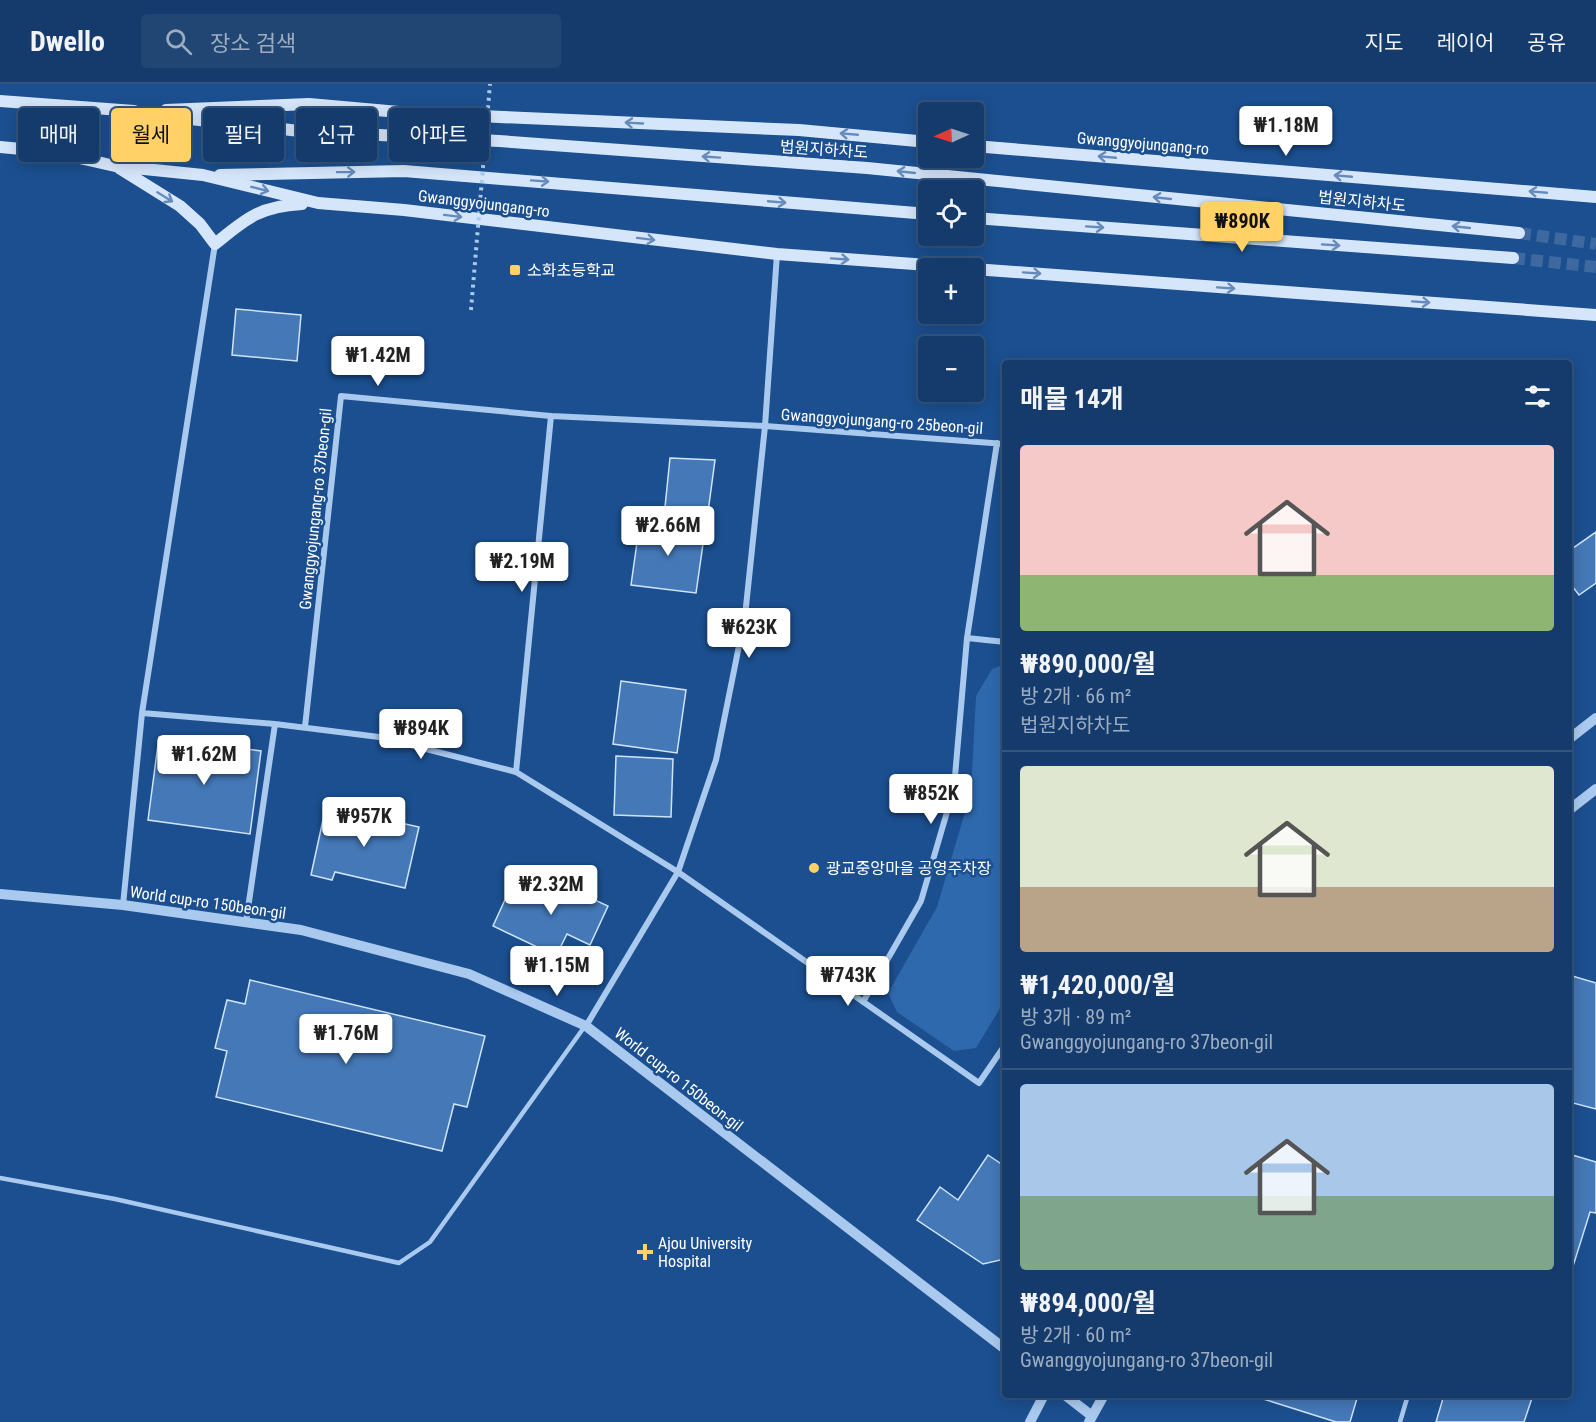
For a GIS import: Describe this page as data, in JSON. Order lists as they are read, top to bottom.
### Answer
{
  "streets": {
    "main road": ["Gwanggyojungang-ro", "법원지하차도"],
    "street": ["Gwanggyojungang-ro 25beon-gil", "Gwanggyojungang-ro 37beon-gil", "World cup-ro 150beon-gil"]
  },
  "crossings": [
    ["Gwanggyojungang-ro", "Gwanggyojungang-ro 25beon-gil"],
    ["Gwanggyojungang-ro 25beon-gil", "Gwanggyojungang-ro 37beon-gil"],
    ["Gwanggyojungang-ro 25beon-gil", "World cup-ro 150beon-gil"]
  ],
  "places": {
    "transit": ["소화초등학교"],
    "other": ["광교중앙마을 공영주차장"],
    "health": ["Ajou University Hospital"]
  },
  "north": "left",
  "page": {
    "header": "Dwello",
    "search": "장소 검색",
    "nav": ["지도", "레이어", "공유"],
    "map_buttons": ["+", "−"],
    "price": [
      "₩1.18M",
      "₩890K",
      "₩1.42M",
      "₩2.66M",
      "₩2.19M",
      "₩623K",
      "₩894K",
      "₩1.62M",
      "₩852K",
      "₩957K",
      "₩2.32M",
      "₩1.15M",
      "₩743K",
      "₩1.76M"
    ],
    "chip": [
      "매매",
      "월세",
      "필터",
      "신규",
      "아파트"
    ],
    "heading": "매물 14개",
    "list": [
      {
        "name": "₩890,000/월",
        "note": "방 2개 · 66 m² · 법원지하차도"
      },
      {
        "name": "₩1,420,000/월",
        "note": "방 3개 · 89 m² · Gwanggyojungang-ro 37beon-gil"
      },
      {
        "name": "₩894,000/월",
        "note": "방 2개 · 60 m² · Gwanggyojungang-ro 37beon-gil"
      }
    ]
  }
}
